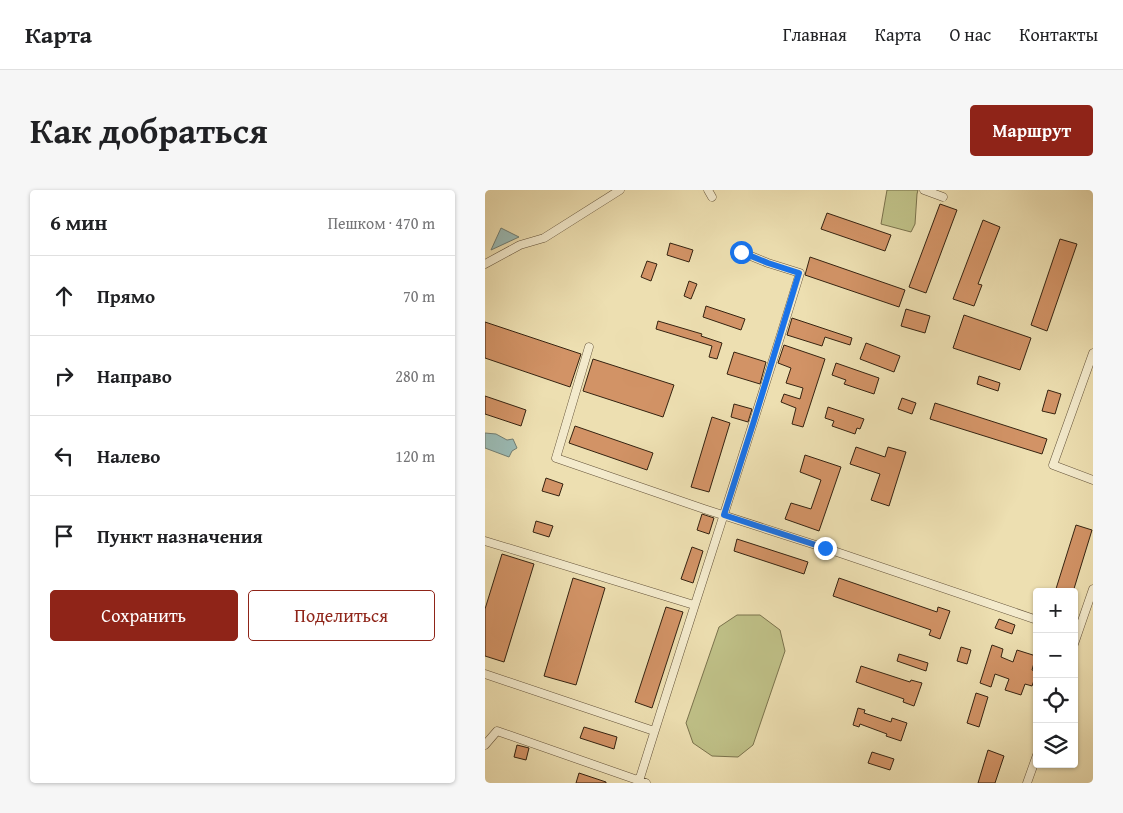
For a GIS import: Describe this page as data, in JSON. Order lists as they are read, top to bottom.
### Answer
{
  "page": {
    "header": "Карта",
    "nav": [
      "Главная",
      "Карта",
      "О нас",
      "Контакты"
    ],
    "title": "Как добраться",
    "buttons": [
      "Маршрут",
      ["Сохранить", "Поделиться"]
    ],
    "heading": ["6 мин", "Пешком · 470 m"],
    "list": [
      ["Прямо", "70 m"],
      ["Направо", "280 m"],
      ["Налево", "120 m"],
      "Пункт назначения"
    ],
    "map_buttons": ["+", "−"]
  }
}
